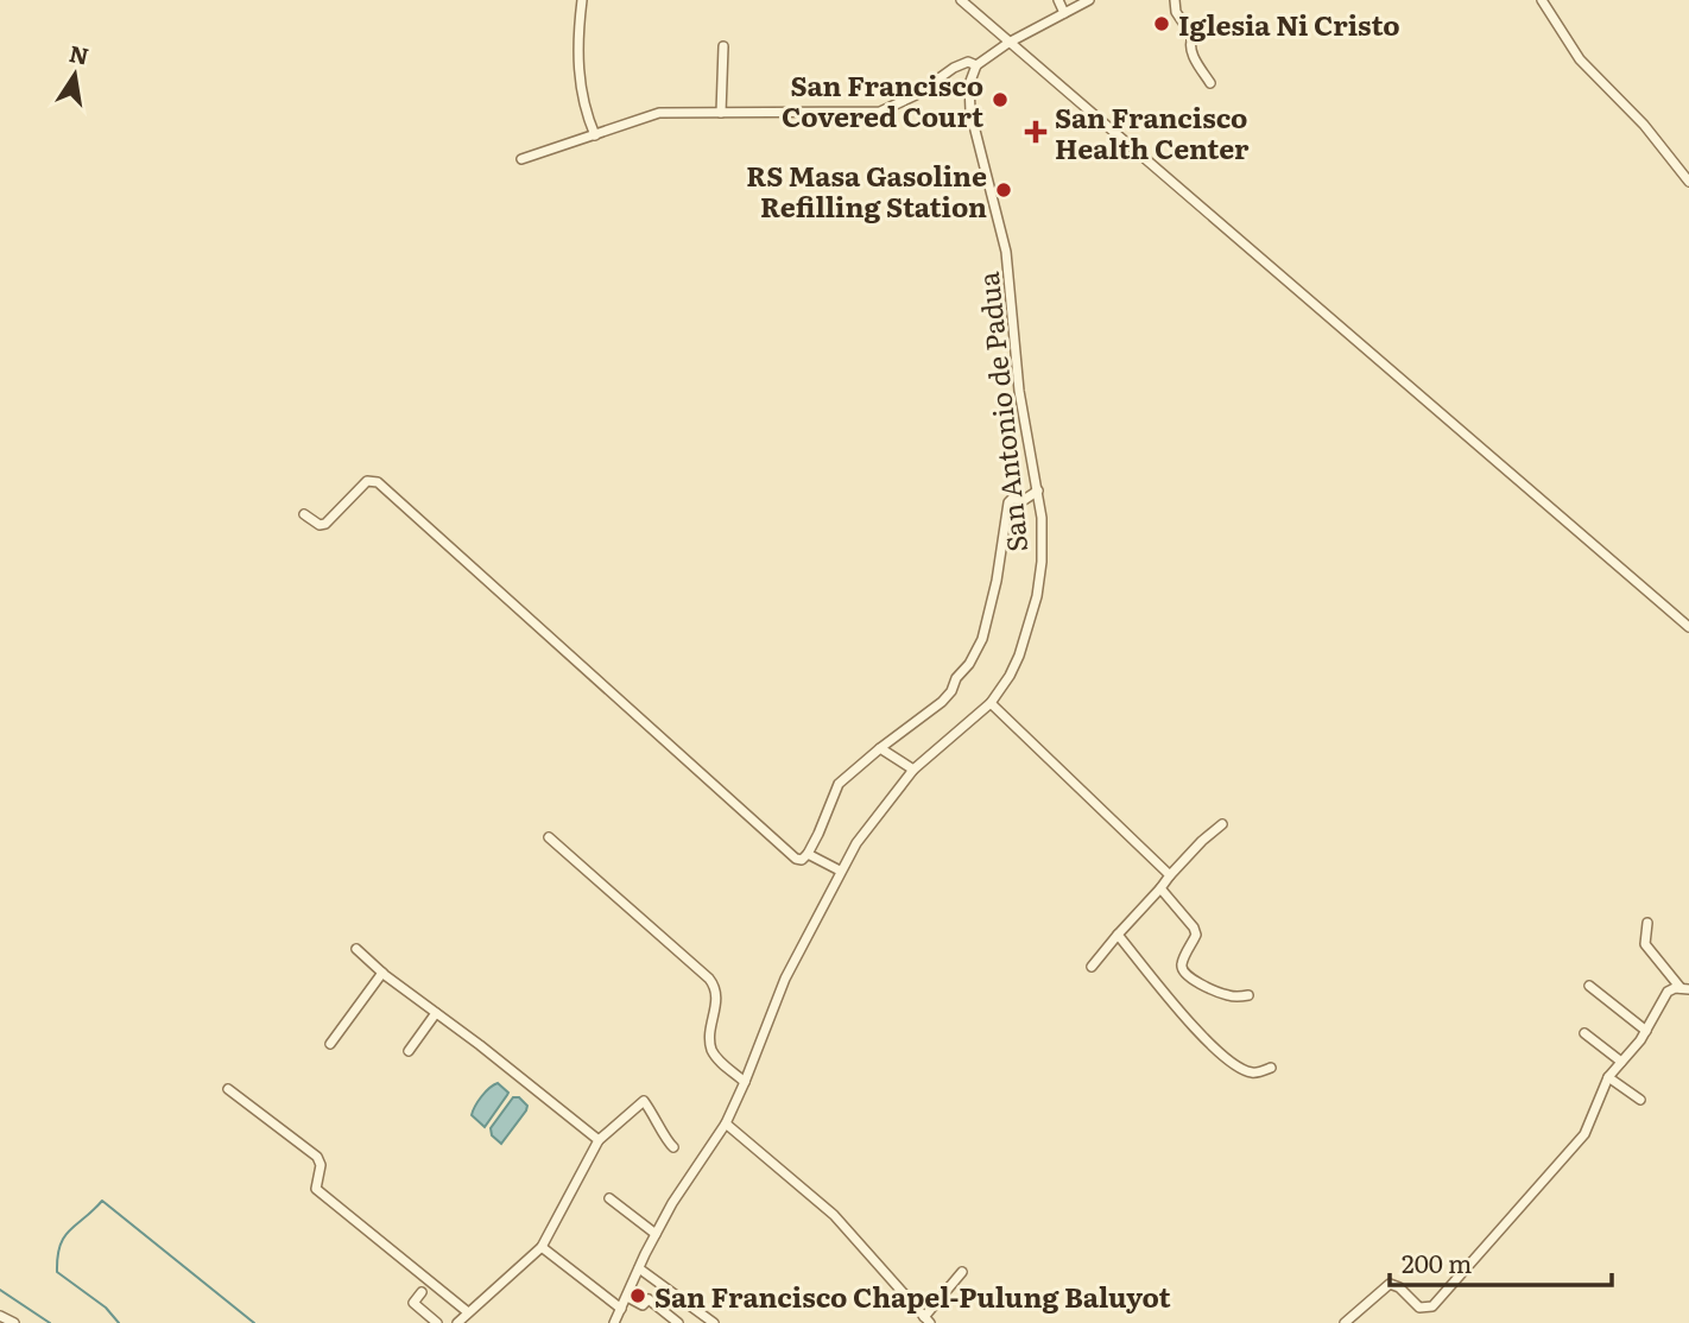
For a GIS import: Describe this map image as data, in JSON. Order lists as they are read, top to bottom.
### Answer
{
  "streets": {
    "street": ["San Antonio de Padua"]
  },
  "places": {
    "other": [
      "Iglesia Ni Cristo",
      "San Francisco Covered Court",
      "RS Masa Gasoline Refilling Station",
      "San Francisco Chapel-Pulung Baluyot"
    ],
    "health": ["San Francisco Health Center"]
  },
  "scale_bar": "200 m",
  "north": "top"
}
